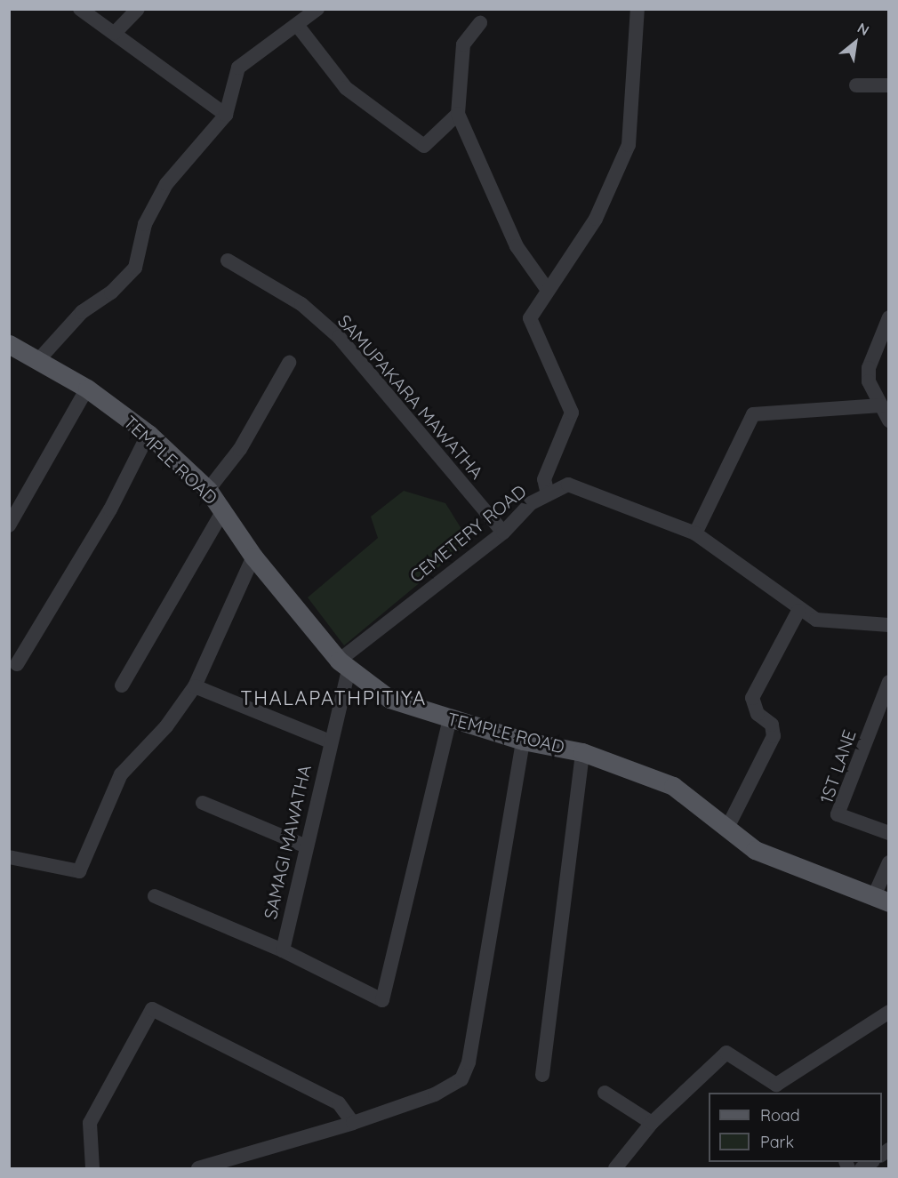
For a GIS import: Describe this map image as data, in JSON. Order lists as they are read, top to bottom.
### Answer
{
  "streets": {
    "main road": ["TEMPLE ROAD"],
    "street": [
      "SAMUPAKARA MAWATHA",
      "CEMETERY ROAD",
      "1ST LANE",
      "SAMAGI MAWATHA"
    ]
  },
  "crossings": [
    ["SAMUPAKARA MAWATHA", "CEMETERY ROAD"],
    ["TEMPLE ROAD", "CEMETERY ROAD"],
    ["TEMPLE ROAD", "SAMAGI MAWATHA"],
    ["CEMETERY ROAD", "SAMAGI MAWATHA"]
  ],
  "districts": ["THALAPATHPITIYA"],
  "legend": ["Road", "Park"],
  "north": "top right"
}
